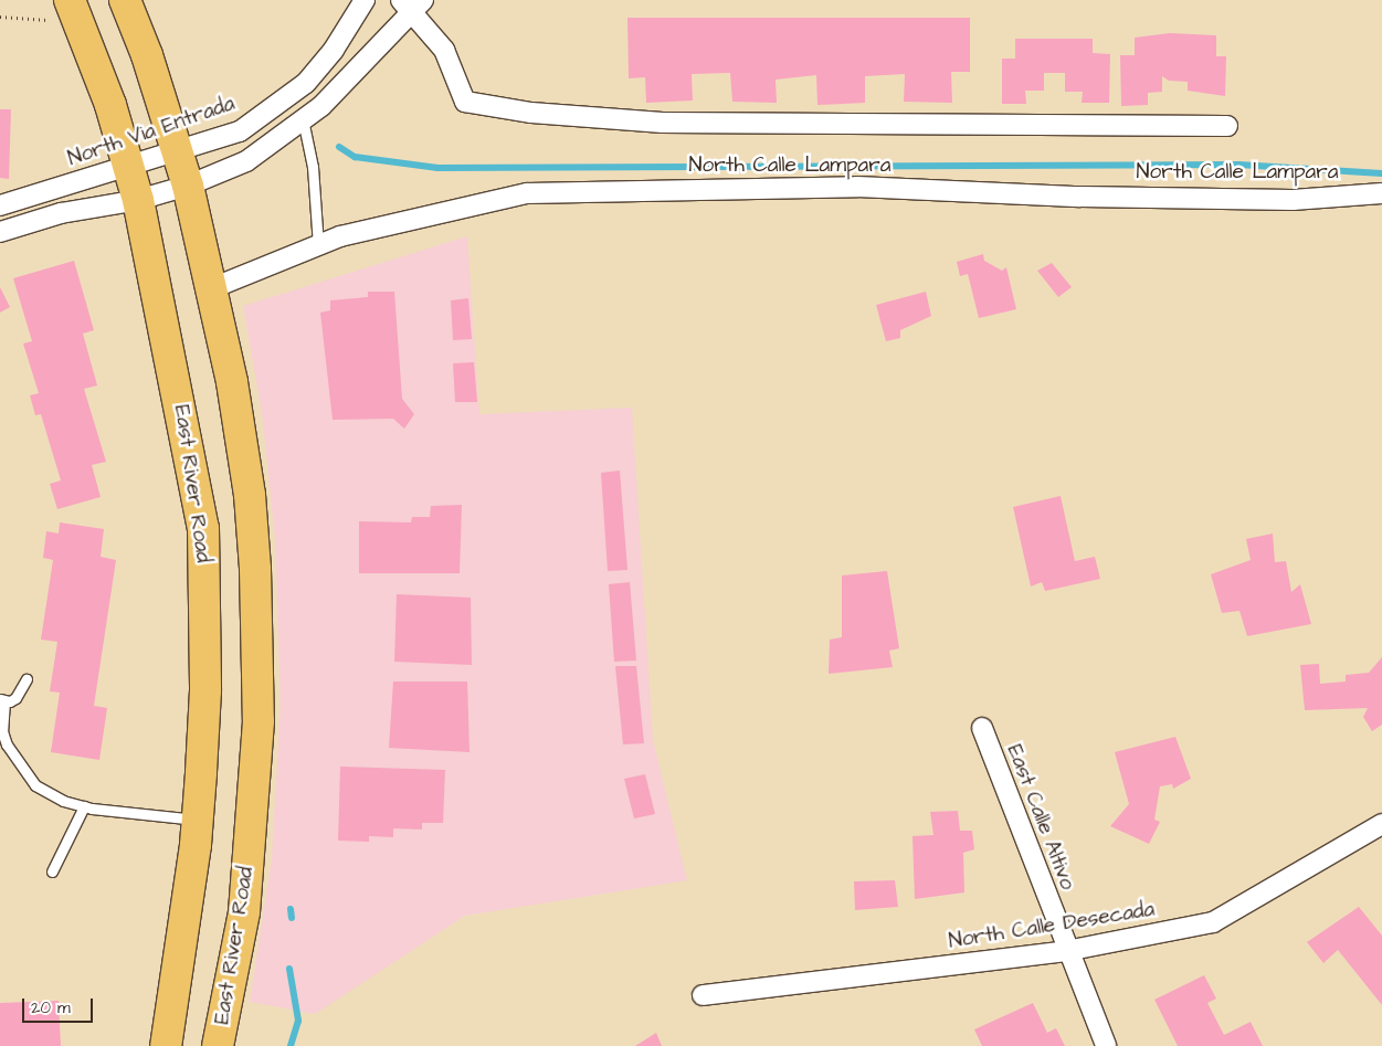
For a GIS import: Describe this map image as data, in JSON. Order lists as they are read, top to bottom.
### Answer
{
  "streets": {
    "main road": ["East River Road"],
    "street": [
      "North Via Entrada",
      "North Calle Lampara",
      "East Calle Altivo",
      "North Calle Desecada"
    ]
  },
  "crossings": [
    ["North Via Entrada", "East River Road"],
    ["North Calle Lampara", "East River Road"],
    ["East Calle Altivo", "North Calle Desecada"]
  ],
  "scale_bar": "20 m"
}
